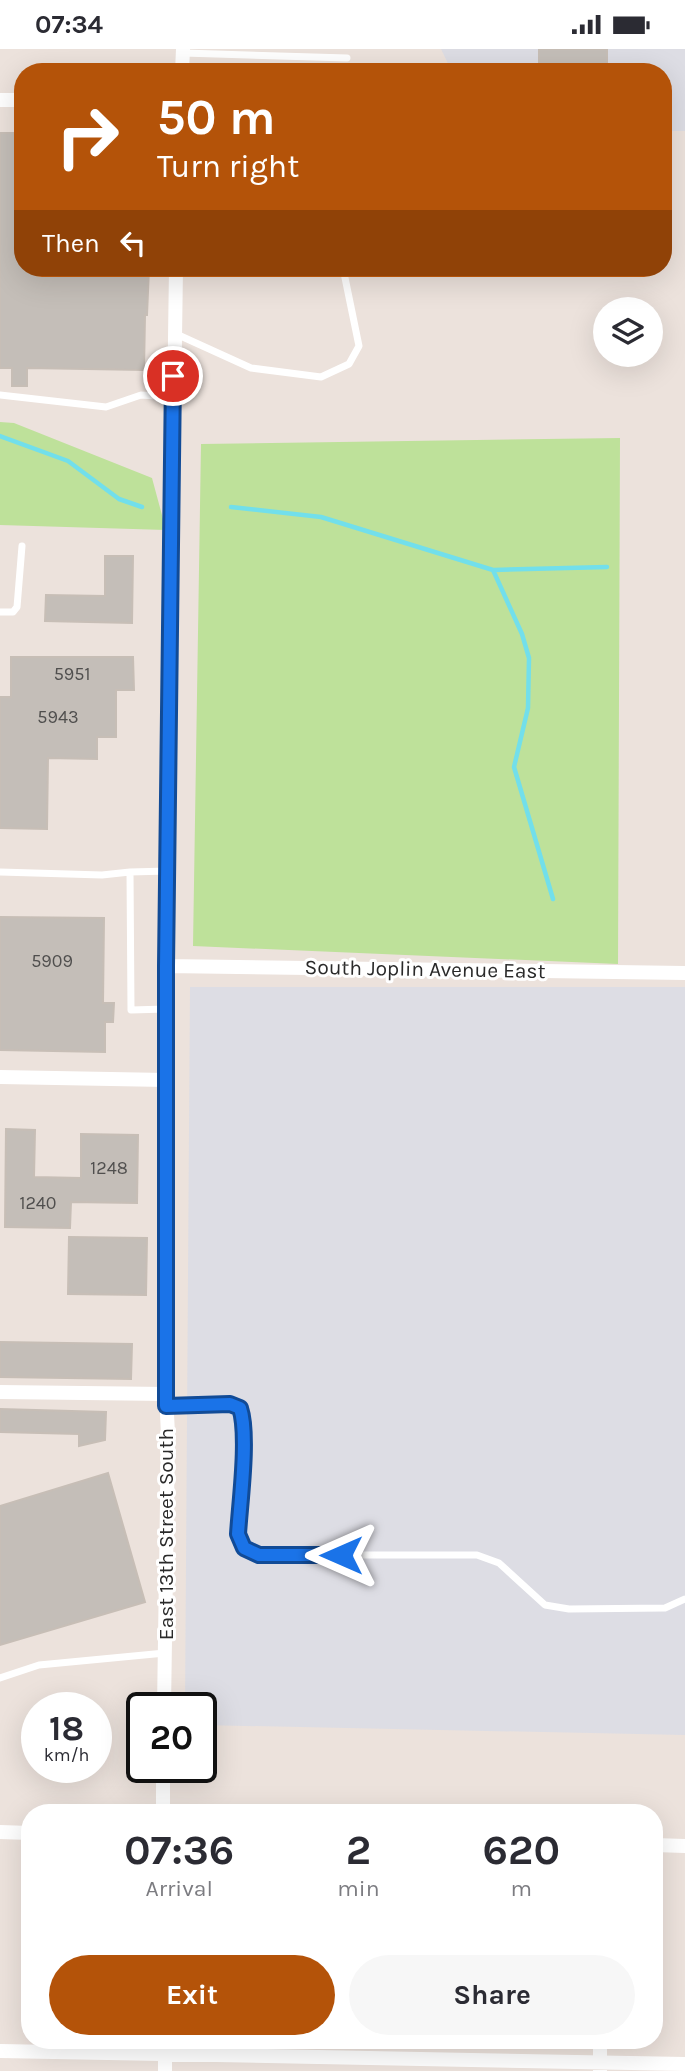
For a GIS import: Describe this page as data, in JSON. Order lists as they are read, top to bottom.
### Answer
{
  "streets": {
    "street": ["South Joplin Avenue East", "East 13th Street South"]
  },
  "crossings": [
    ["South Joplin Avenue East", "East 13th Street South"]
  ],
  "house_numbers": [
    "5951",
    "5943",
    "5909",
    "1248",
    "1240"
  ],
  "page": {
    "status": "07:34",
    "turn": ["50 m", "Turn right"],
    "then": "Then",
    "speed": "18 km/h",
    "limit": "20",
    "eta": [
      "07:36",
      "Arrival",
      "2",
      "min",
      "620",
      "m"
    ],
    "buttons": ["Exit", "Share"]
  }
}
